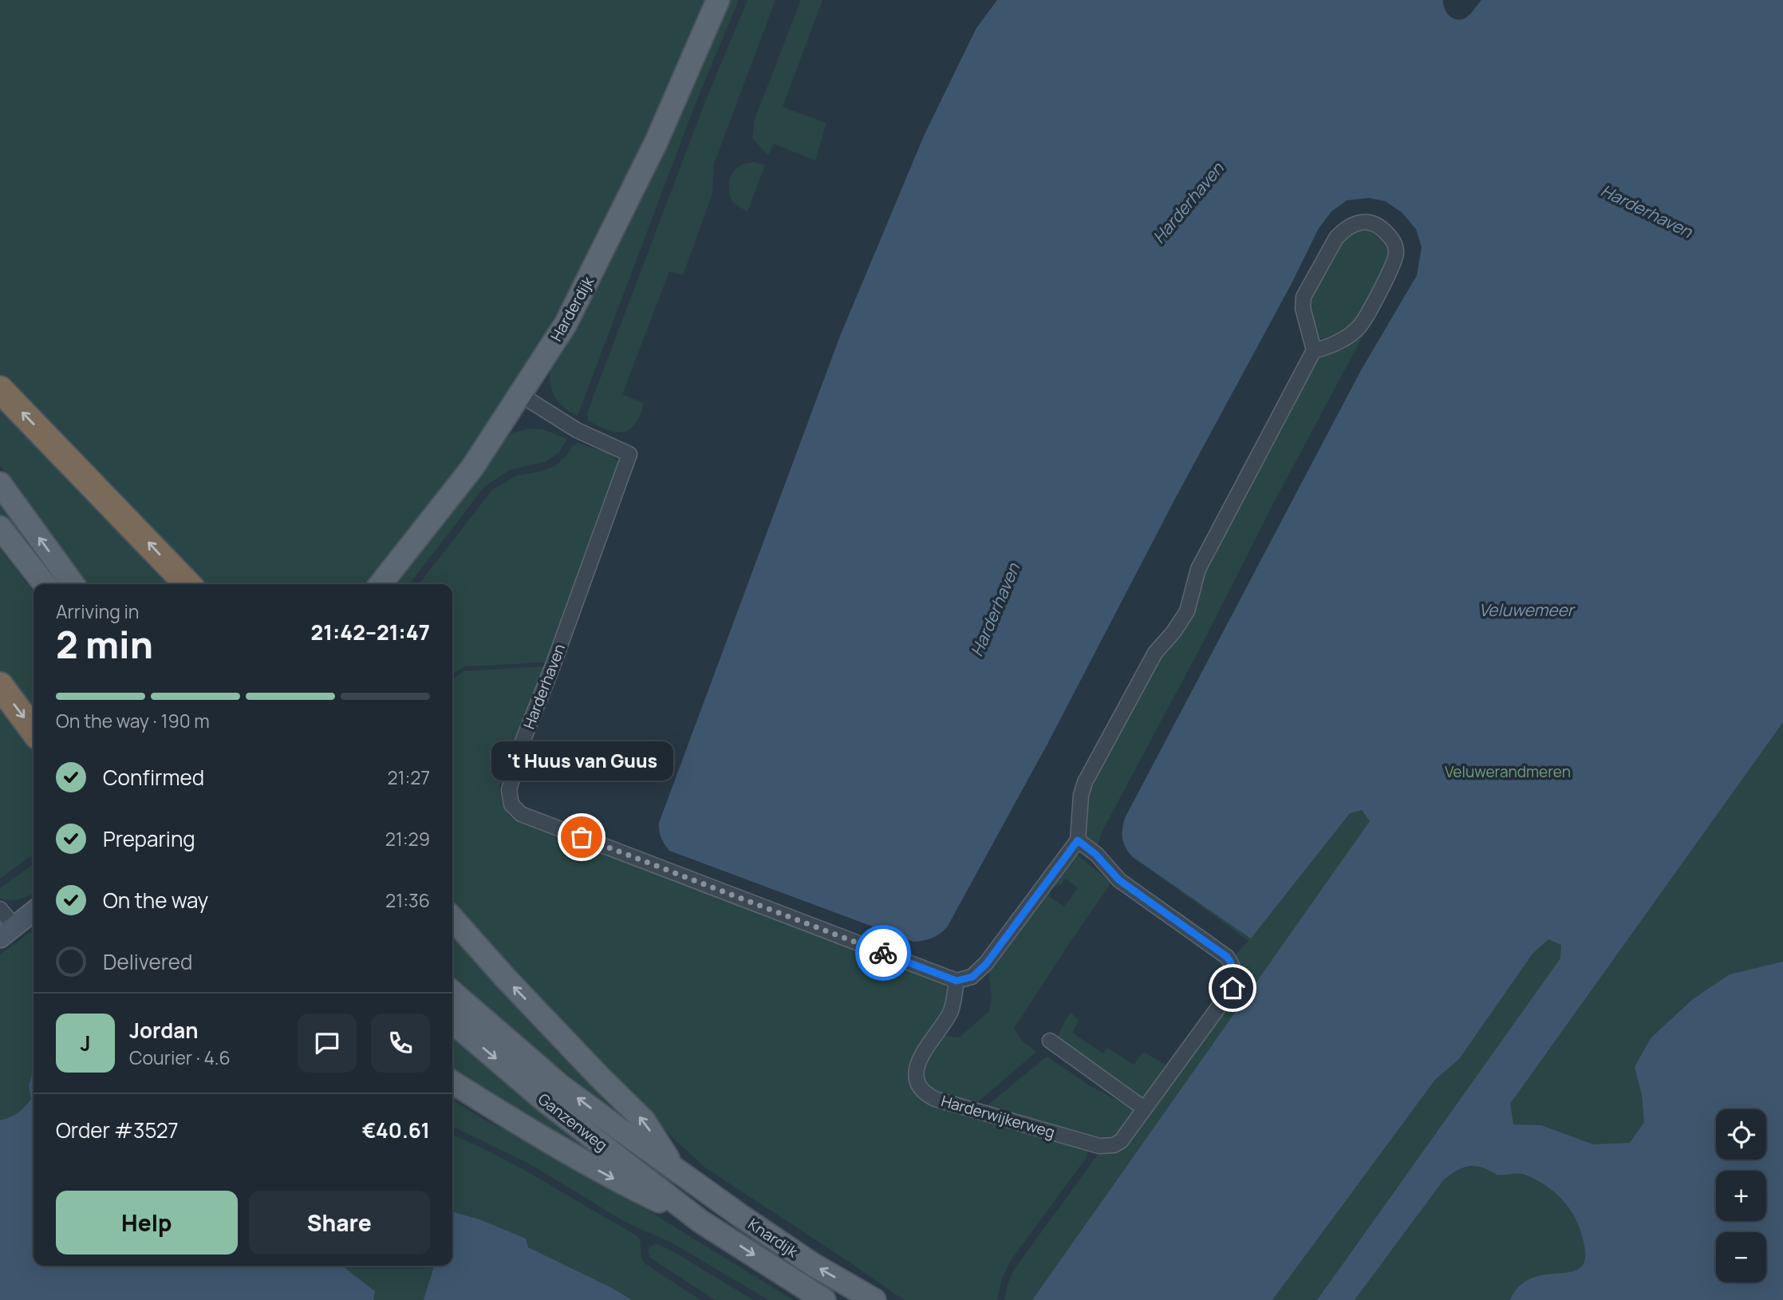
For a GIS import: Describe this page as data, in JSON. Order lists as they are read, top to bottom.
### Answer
{
  "streets": {
    "main road": ["Harderdijk", "Ganzenweg", "Knardijk"],
    "street": ["Harderhaven", "Harderwijkerweg"]
  },
  "crossings": [
    ["Harderdijk", "Harderhaven"],
    ["Harderhaven", "Harderwijkerweg"],
    ["Ganzenweg", "Knardijk"]
  ],
  "water": ["Harderhaven", "Veluwemeer"],
  "parks": ["Veluwerandmeren"],
  "places": ["'t Huus van Guus"],
  "page": {
    "heading": ["2 min", "Arriving in", "21:42–21:47"],
    "panel": [
      "Jordan",
      "Courier · 4.6",
      "Order #3527",
      "€40.61"
    ],
    "bar": "On the way · 190 m",
    "bubble": "'t Huus van Guus",
    "list": [
      ["Confirmed", "21:27"],
      ["Preparing", "21:29"],
      ["On the way", "21:36"],
      "Delivered"
    ],
    "round": "J",
    "map_buttons": ["+", "−"],
    "buttons": ["Help", "Share"]
  }
}
